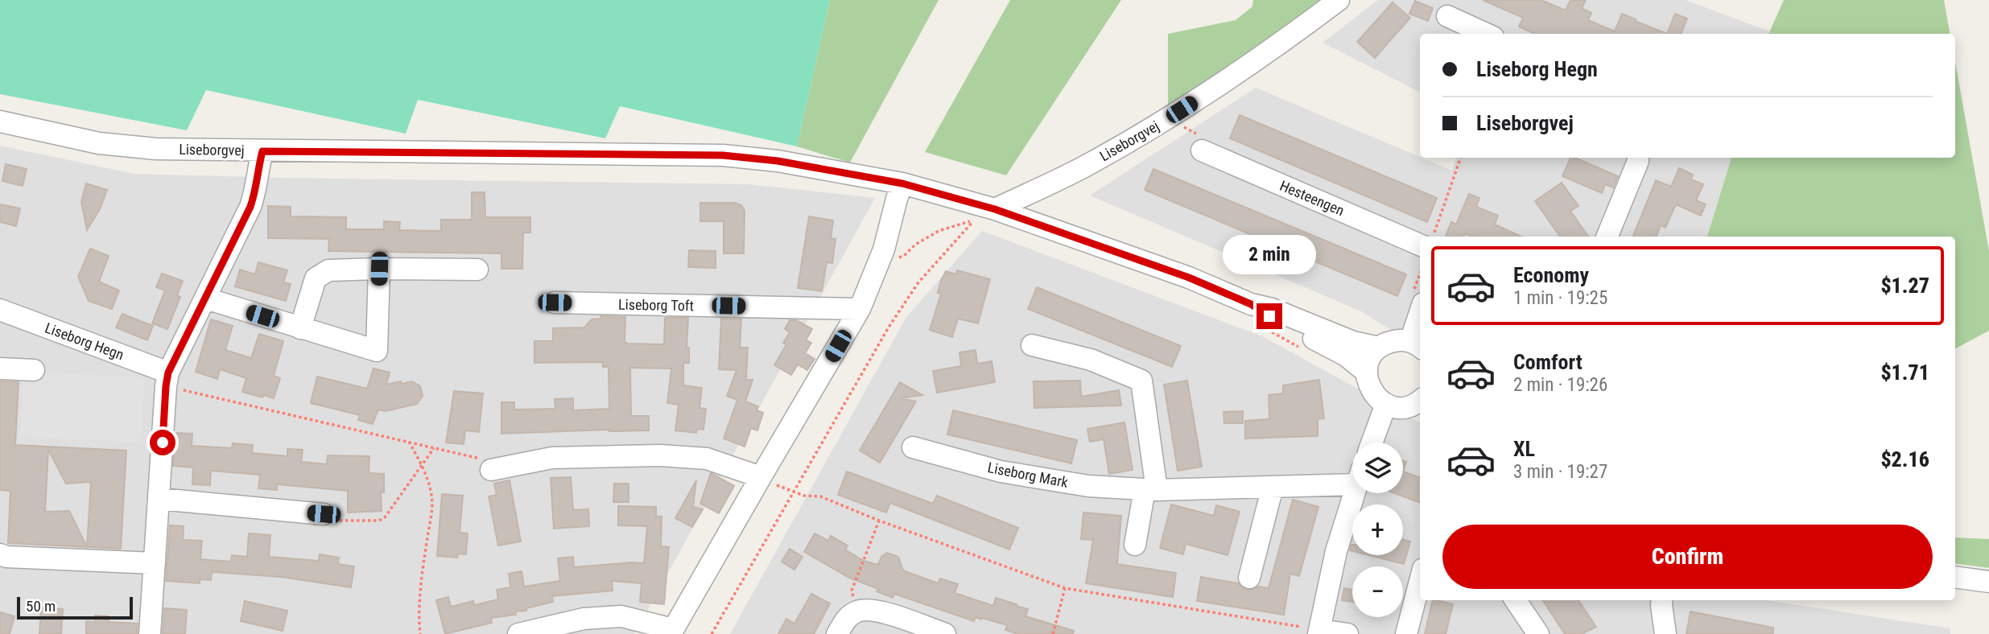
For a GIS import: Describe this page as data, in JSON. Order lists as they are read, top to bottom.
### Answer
{
  "streets": {
    "street": [
      "Liseborgvej",
      "Hesteengen",
      "Liseborg Toft",
      "Liseborg Hegn",
      "Liseborg Mark"
    ]
  },
  "scale_bar": "50 m",
  "page": {
    "banner": ["Liseborg Hegn", "Liseborgvej"],
    "bubble": "2 min",
    "list": [
      {
        "name": "Economy",
        "note": "1 min · 19:25",
        "value": "$1.27"
      },
      {
        "name": "Comfort",
        "note": "2 min · 19:26",
        "value": "$1.71"
      },
      {
        "name": "XL",
        "note": "3 min · 19:27",
        "value": "$2.16"
      }
    ],
    "map_buttons": ["+", "−"],
    "buttons": "Confirm",
    "scale": "50 m"
  }
}
